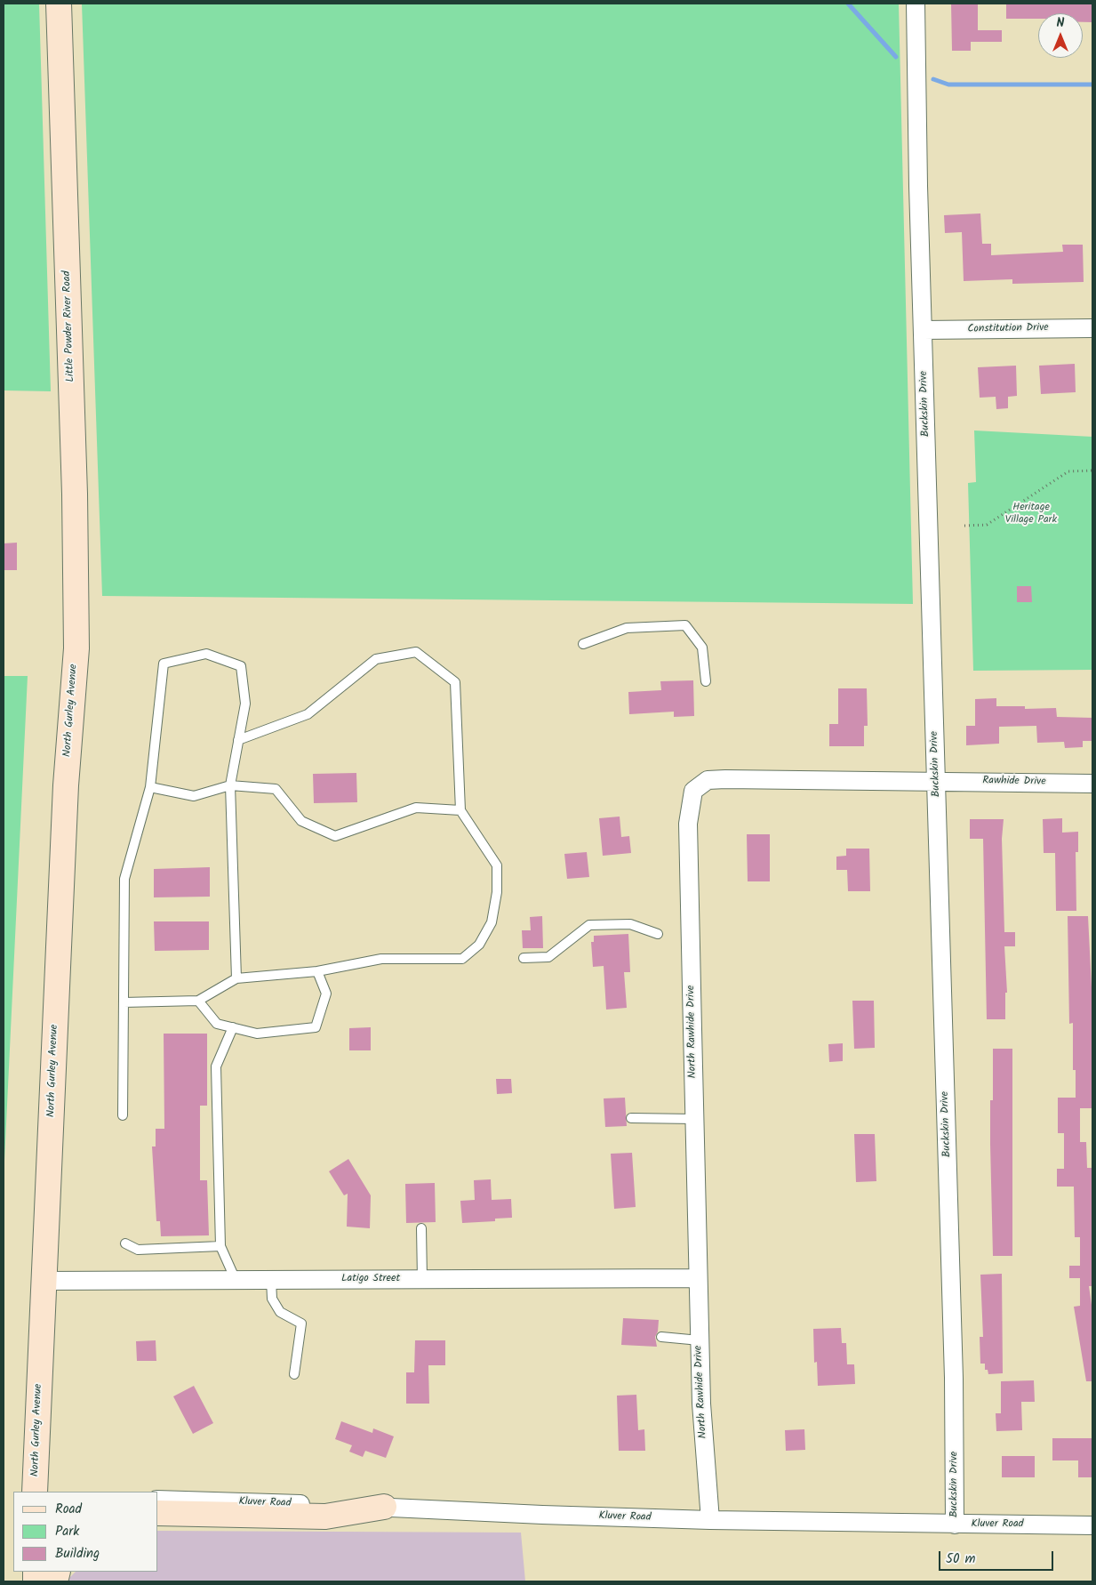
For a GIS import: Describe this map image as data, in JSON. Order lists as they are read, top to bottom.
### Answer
{
  "streets": {
    "street": [
      "Little Powder River Road",
      "Constitution Drive",
      "Buckskin Drive",
      "North Gurley Avenue",
      "Rawhide Drive",
      "North Rawhide Drive",
      "Latigo Street",
      "Kluver Road"
    ]
  },
  "crossings": [
    ["Little Powder River Road", "North Gurley Avenue"],
    ["Constitution Drive", "Buckskin Drive"],
    ["Buckskin Drive", "Rawhide Drive"],
    ["Buckskin Drive", "North Rawhide Drive"],
    ["Buckskin Drive", "Kluver Road"],
    ["North Gurley Avenue", "Latigo Street"],
    ["Rawhide Drive", "North Rawhide Drive"],
    ["North Rawhide Drive", "Latigo Street"],
    ["North Rawhide Drive", "Kluver Road"]
  ],
  "parks": ["Heritage Village Park"],
  "legend": ["Road", "Park", "Building"],
  "scale_bar": "50 m",
  "north": "top"
}
